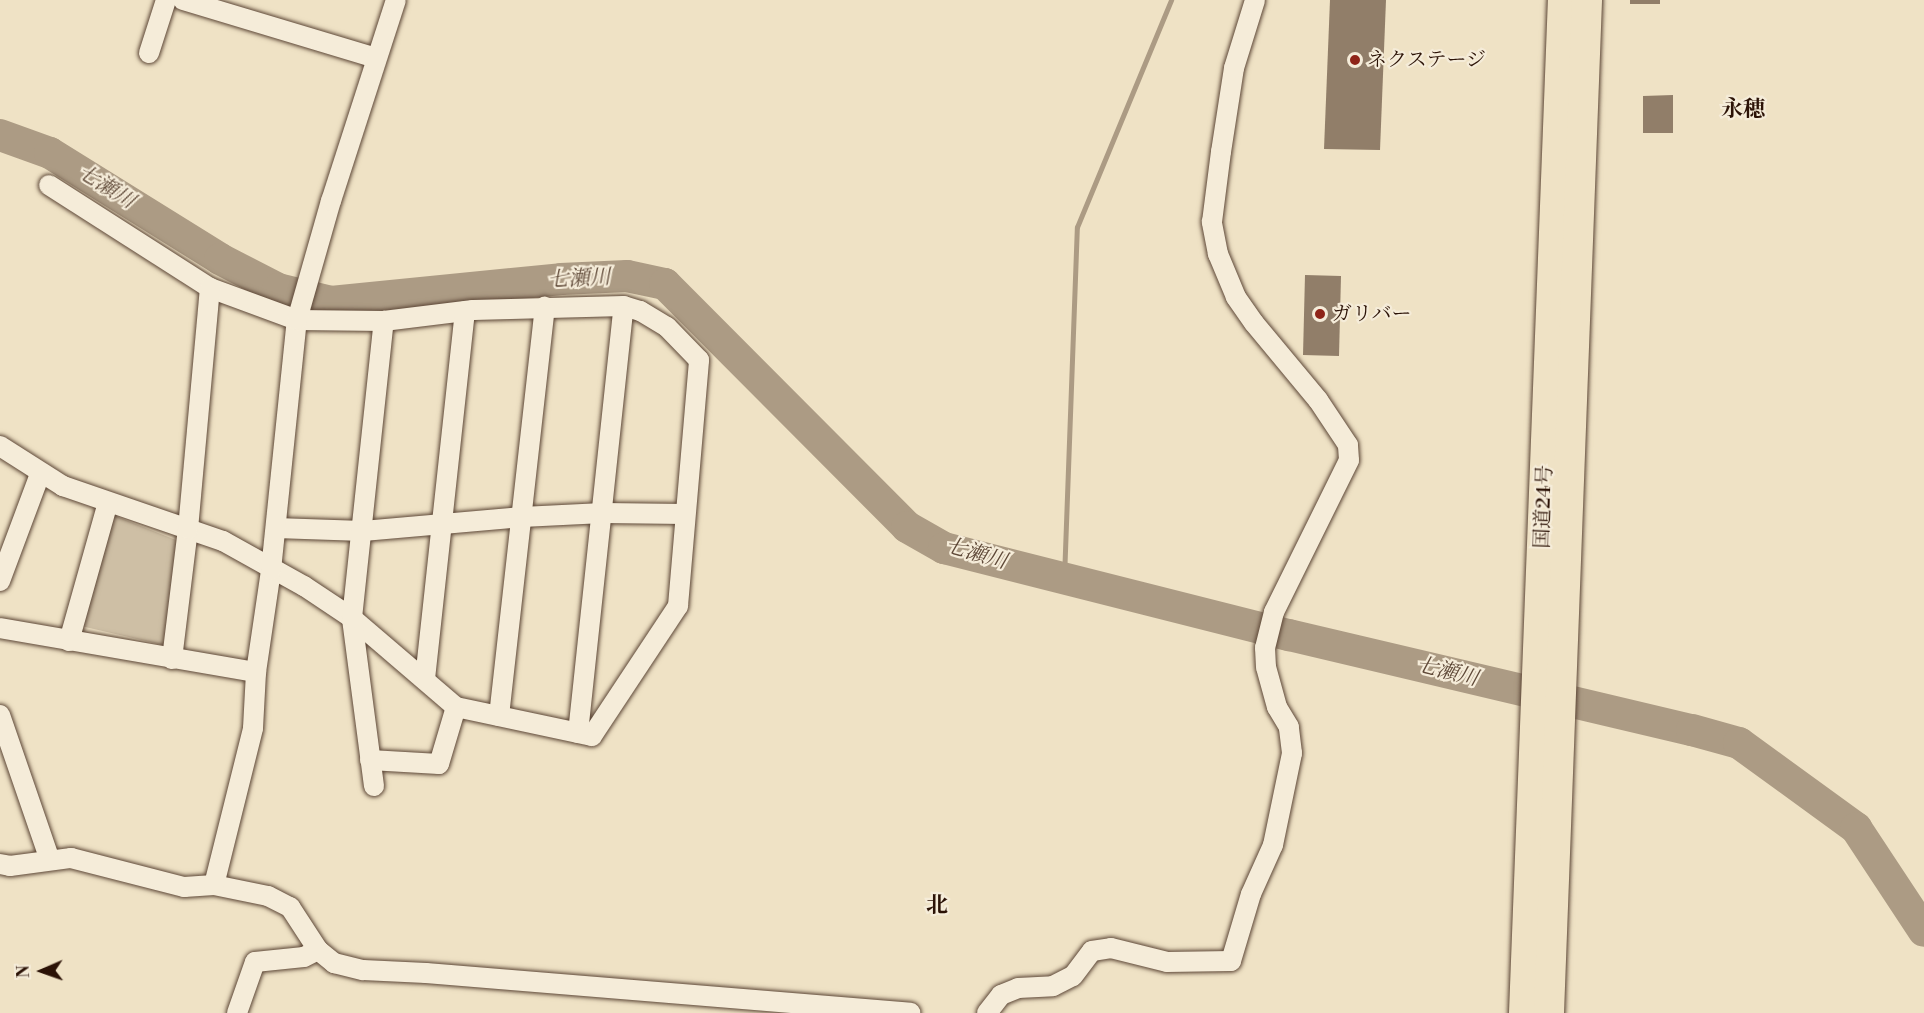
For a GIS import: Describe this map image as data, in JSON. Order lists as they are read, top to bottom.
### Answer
{
  "streets": {
    "highway": ["国道24号"]
  },
  "districts": ["永穂", "北"],
  "water": ["七瀬川"],
  "places": ["ネクステージ", "ガリバー"],
  "north": "left"
}
